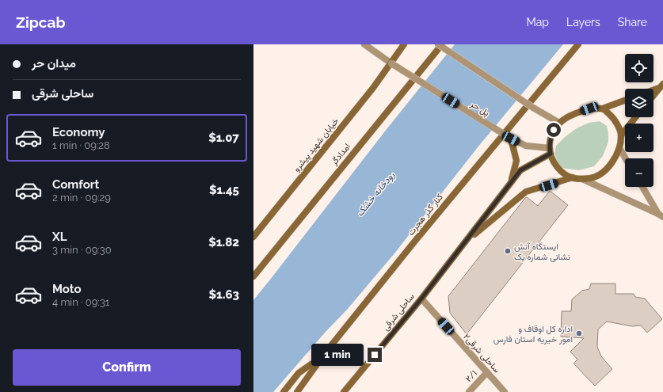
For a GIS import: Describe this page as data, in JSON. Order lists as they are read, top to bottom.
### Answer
{
  "streets": {
    "main road": [
      "خیابان شهید پیشرو",
      "امدادگر",
      "کنار گذر هجرت",
      "ساحلی شرقی"
    ],
    "street": ["پل حر", "ساحلی شرقی۲", "۲/‍‍۱"]
  },
  "crossings": [
    ["پل حر", "خیابان شهید پیشرو"],
    ["پل حر", "ساحلی شرقی"],
    ["ساحلی شرقی", "ساحلی شرقی۲"],
    ["ساحلی شرقی۲", "۲/‍‍۱"]
  ],
  "water": ["رودخانه خشک"],
  "places": ["ایستگاه آتش نشانی شماره یک", "اداره کل اوقاف و امور خیریه استان فارس"],
  "page": {
    "header": "Zipcab",
    "nav": ["Map", "Layers", "Share"],
    "banner": ["میدان حر", "ساحلی شرقی"],
    "map_buttons": ["+", "−"],
    "list": [
      {
        "name": "Economy",
        "note": "1 min · 09:28",
        "value": "$1.07"
      },
      {
        "name": "Comfort",
        "note": "2 min · 09:29",
        "value": "$1.45"
      },
      {
        "name": "XL",
        "note": "3 min · 09:30",
        "value": "$1.82"
      },
      {
        "name": "Moto",
        "note": "4 min · 09:31",
        "value": "$1.63"
      }
    ],
    "buttons": "Confirm",
    "bubble": "1 min"
  }
}
